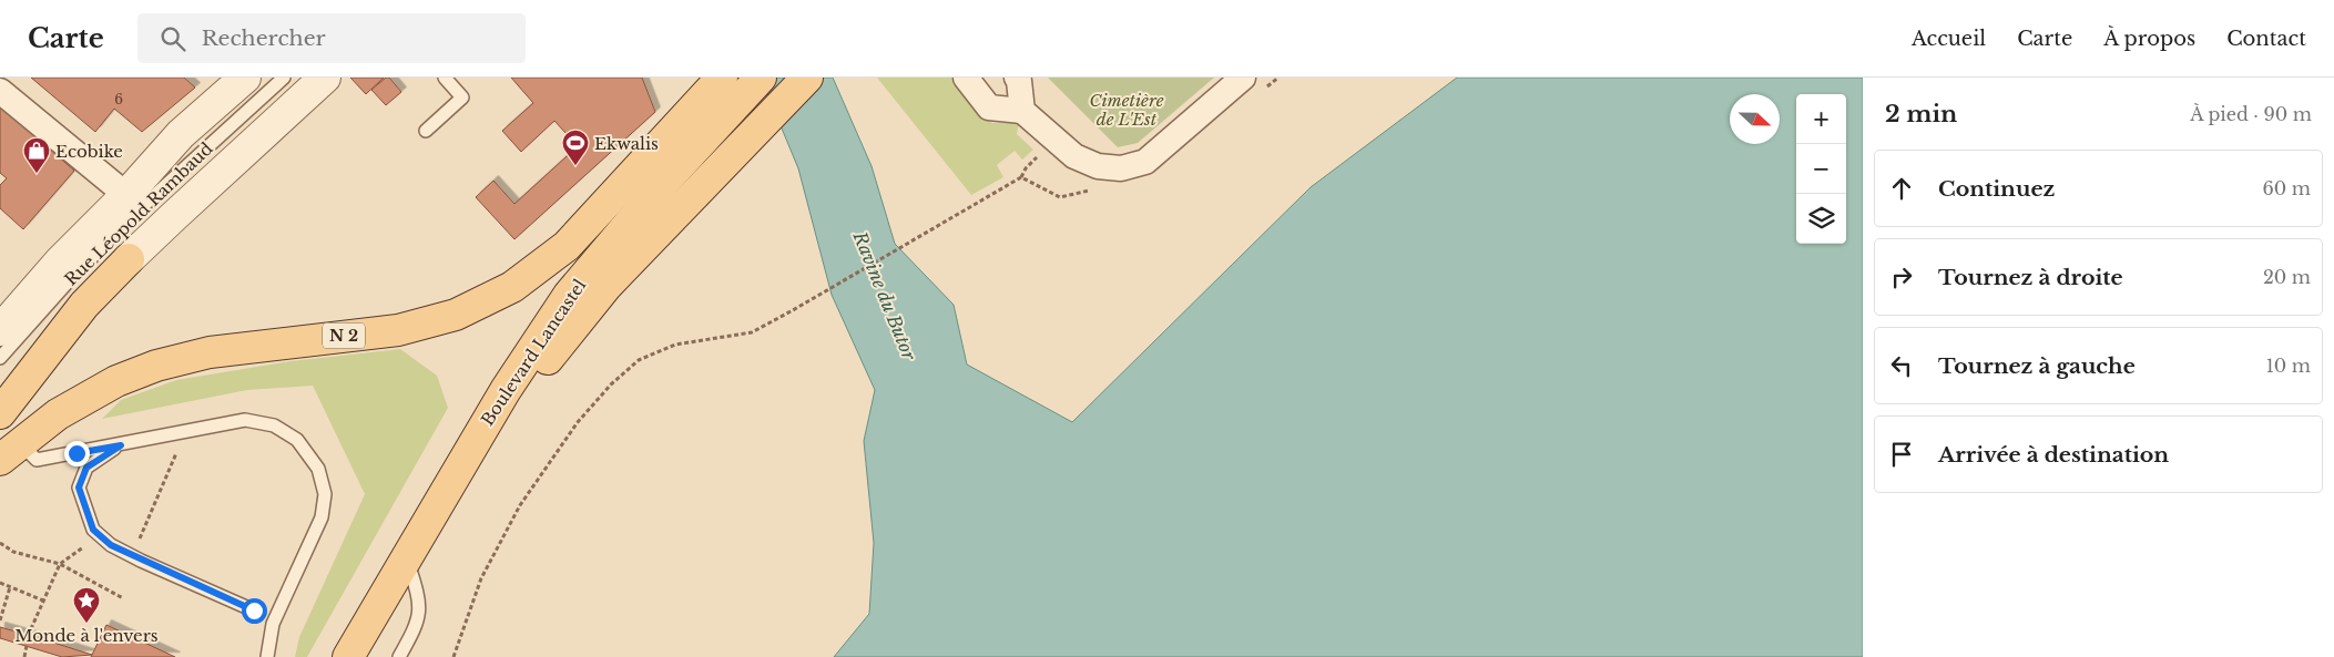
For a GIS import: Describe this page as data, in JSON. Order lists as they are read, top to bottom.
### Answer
{
  "streets": {
    "main road": ["N 2"],
    "street": ["Rue Léopold Rambaud"]
  },
  "water": ["Ravine du Butor"],
  "parks": ["Cimetière de L'Est"],
  "places": {
    "sports": ["Ekwalis"],
    "shop": ["Ecobike"],
    "place": ["Monde à l'envers"]
  },
  "house_numbers": ["6"],
  "north": "right",
  "page": {
    "header": "Carte",
    "search": "Rechercher",
    "nav": [
      "Accueil",
      "Carte",
      "À propos",
      "Contact"
    ],
    "heading": ["2 min", "À pied · 90 m"],
    "map_buttons": ["+", "−"],
    "list": [
      ["Continuez", "60 m"],
      ["Tournez à droite", "20 m"],
      ["Tournez à gauche", "10 m"],
      "Arrivée à destination"
    ]
  }
}
